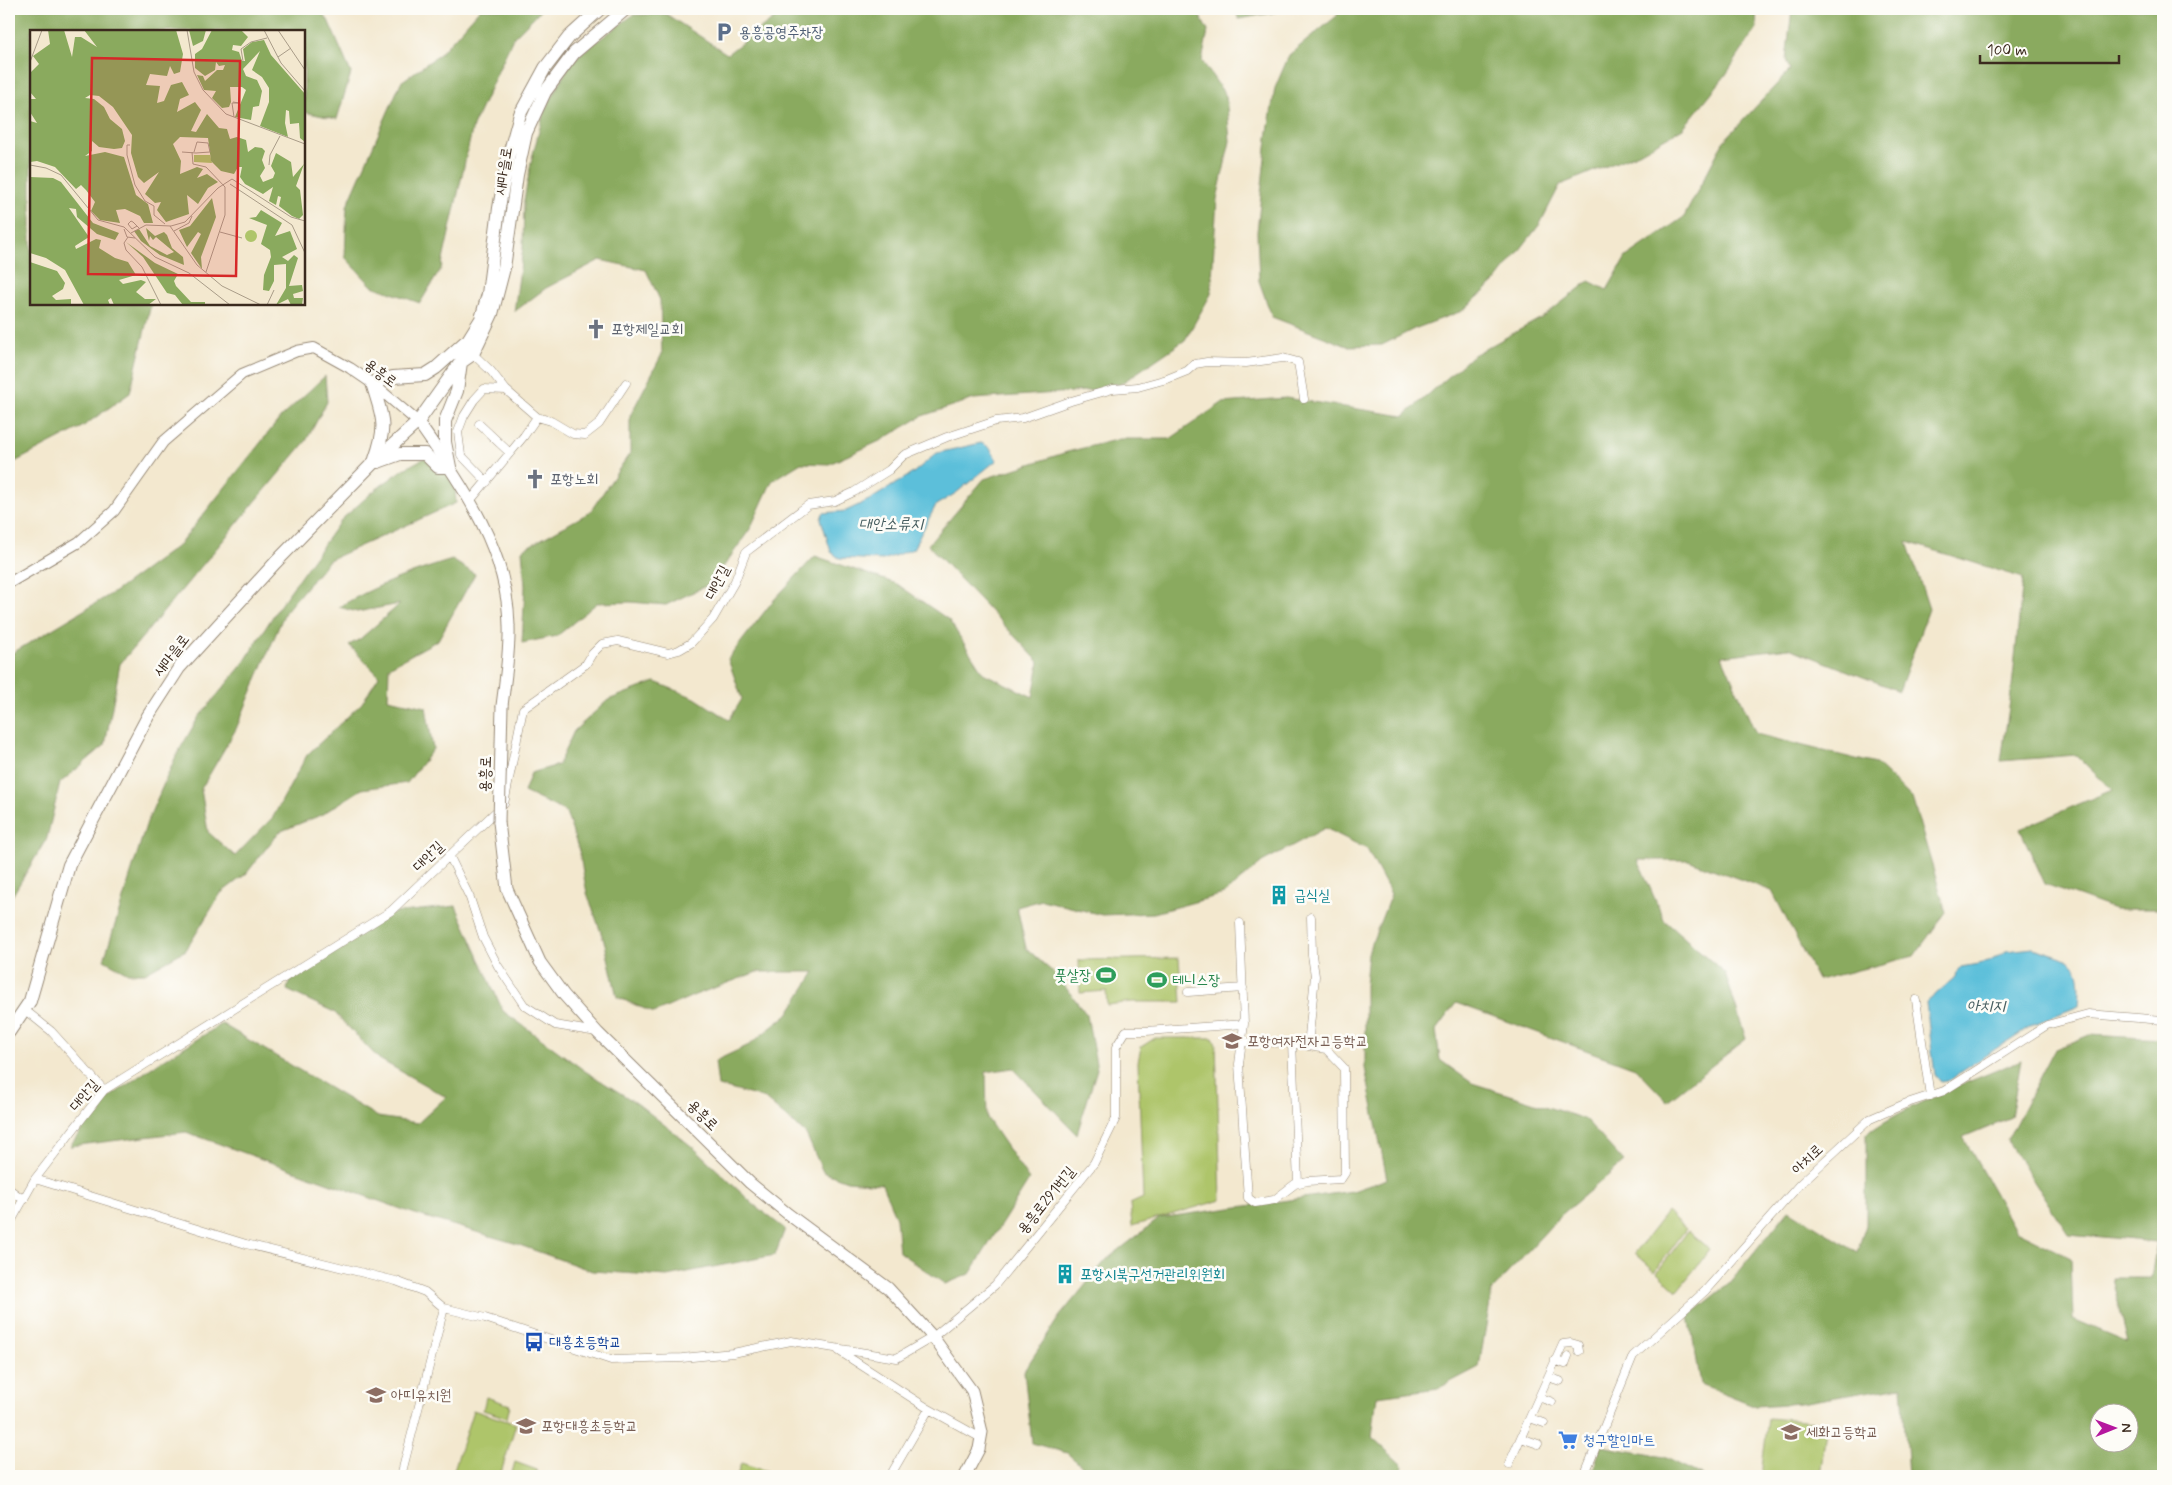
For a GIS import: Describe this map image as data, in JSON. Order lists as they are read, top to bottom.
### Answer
{
  "streets": {
    "main road": ["새마을로", "용흥로"],
    "street": ["대안길", "아치로", "용흥로291번길"]
  },
  "crossings": [
    ["새마을로", "용흥로"],
    ["용흥로", "용흥로291번길"]
  ],
  "water": ["대안소류지", "아치지"],
  "places": {
    "parking": ["용흥공영주차장"],
    "church": ["포항제일교회", "포항노회"],
    "building": ["급식실", "포항시북구선거관리위원회"],
    "sports": ["풋살장", "테니스장"],
    "school or university": [
      "포항여자전자고등학교",
      "아띠유치원",
      "포항대흥초등학교",
      "세화고등학교"
    ],
    "bus stop": ["대흥초등학교"],
    "supermarket": ["청구할인마트"]
  },
  "scale_bar": "100 m",
  "north": "right"
}
